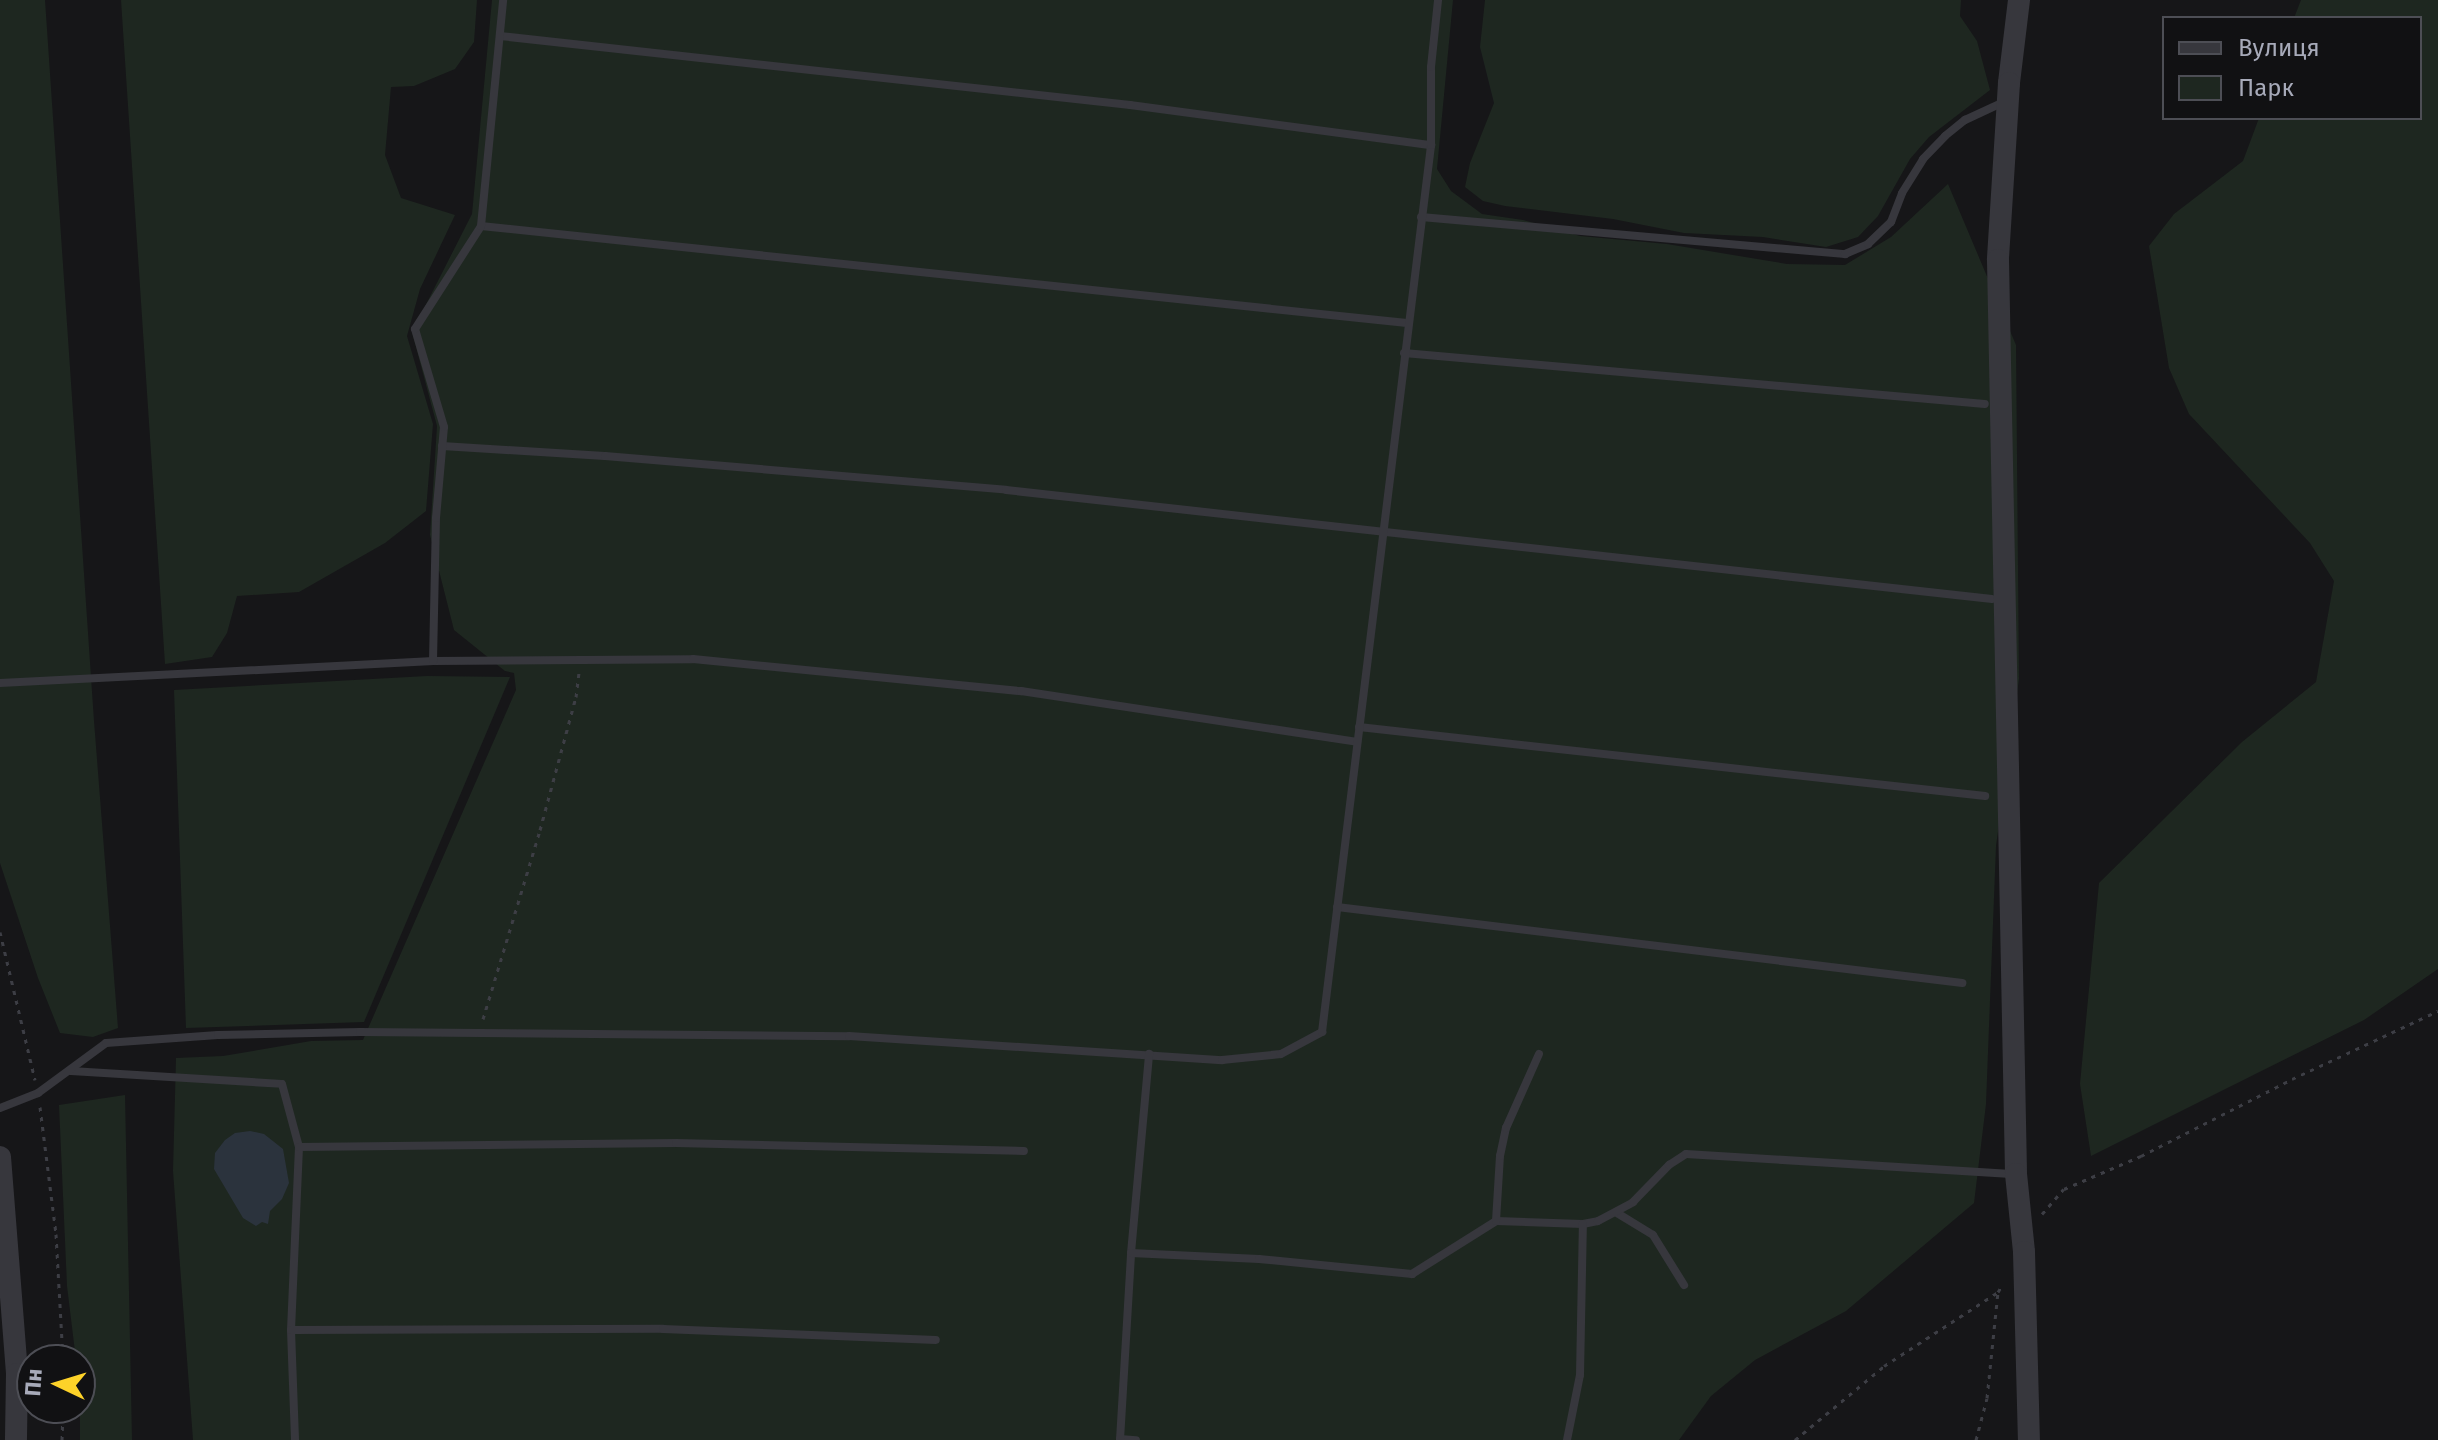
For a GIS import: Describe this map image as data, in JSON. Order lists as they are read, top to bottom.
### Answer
{
  "legend": ["Вулиця", "Парк"],
  "north": "left"
}
